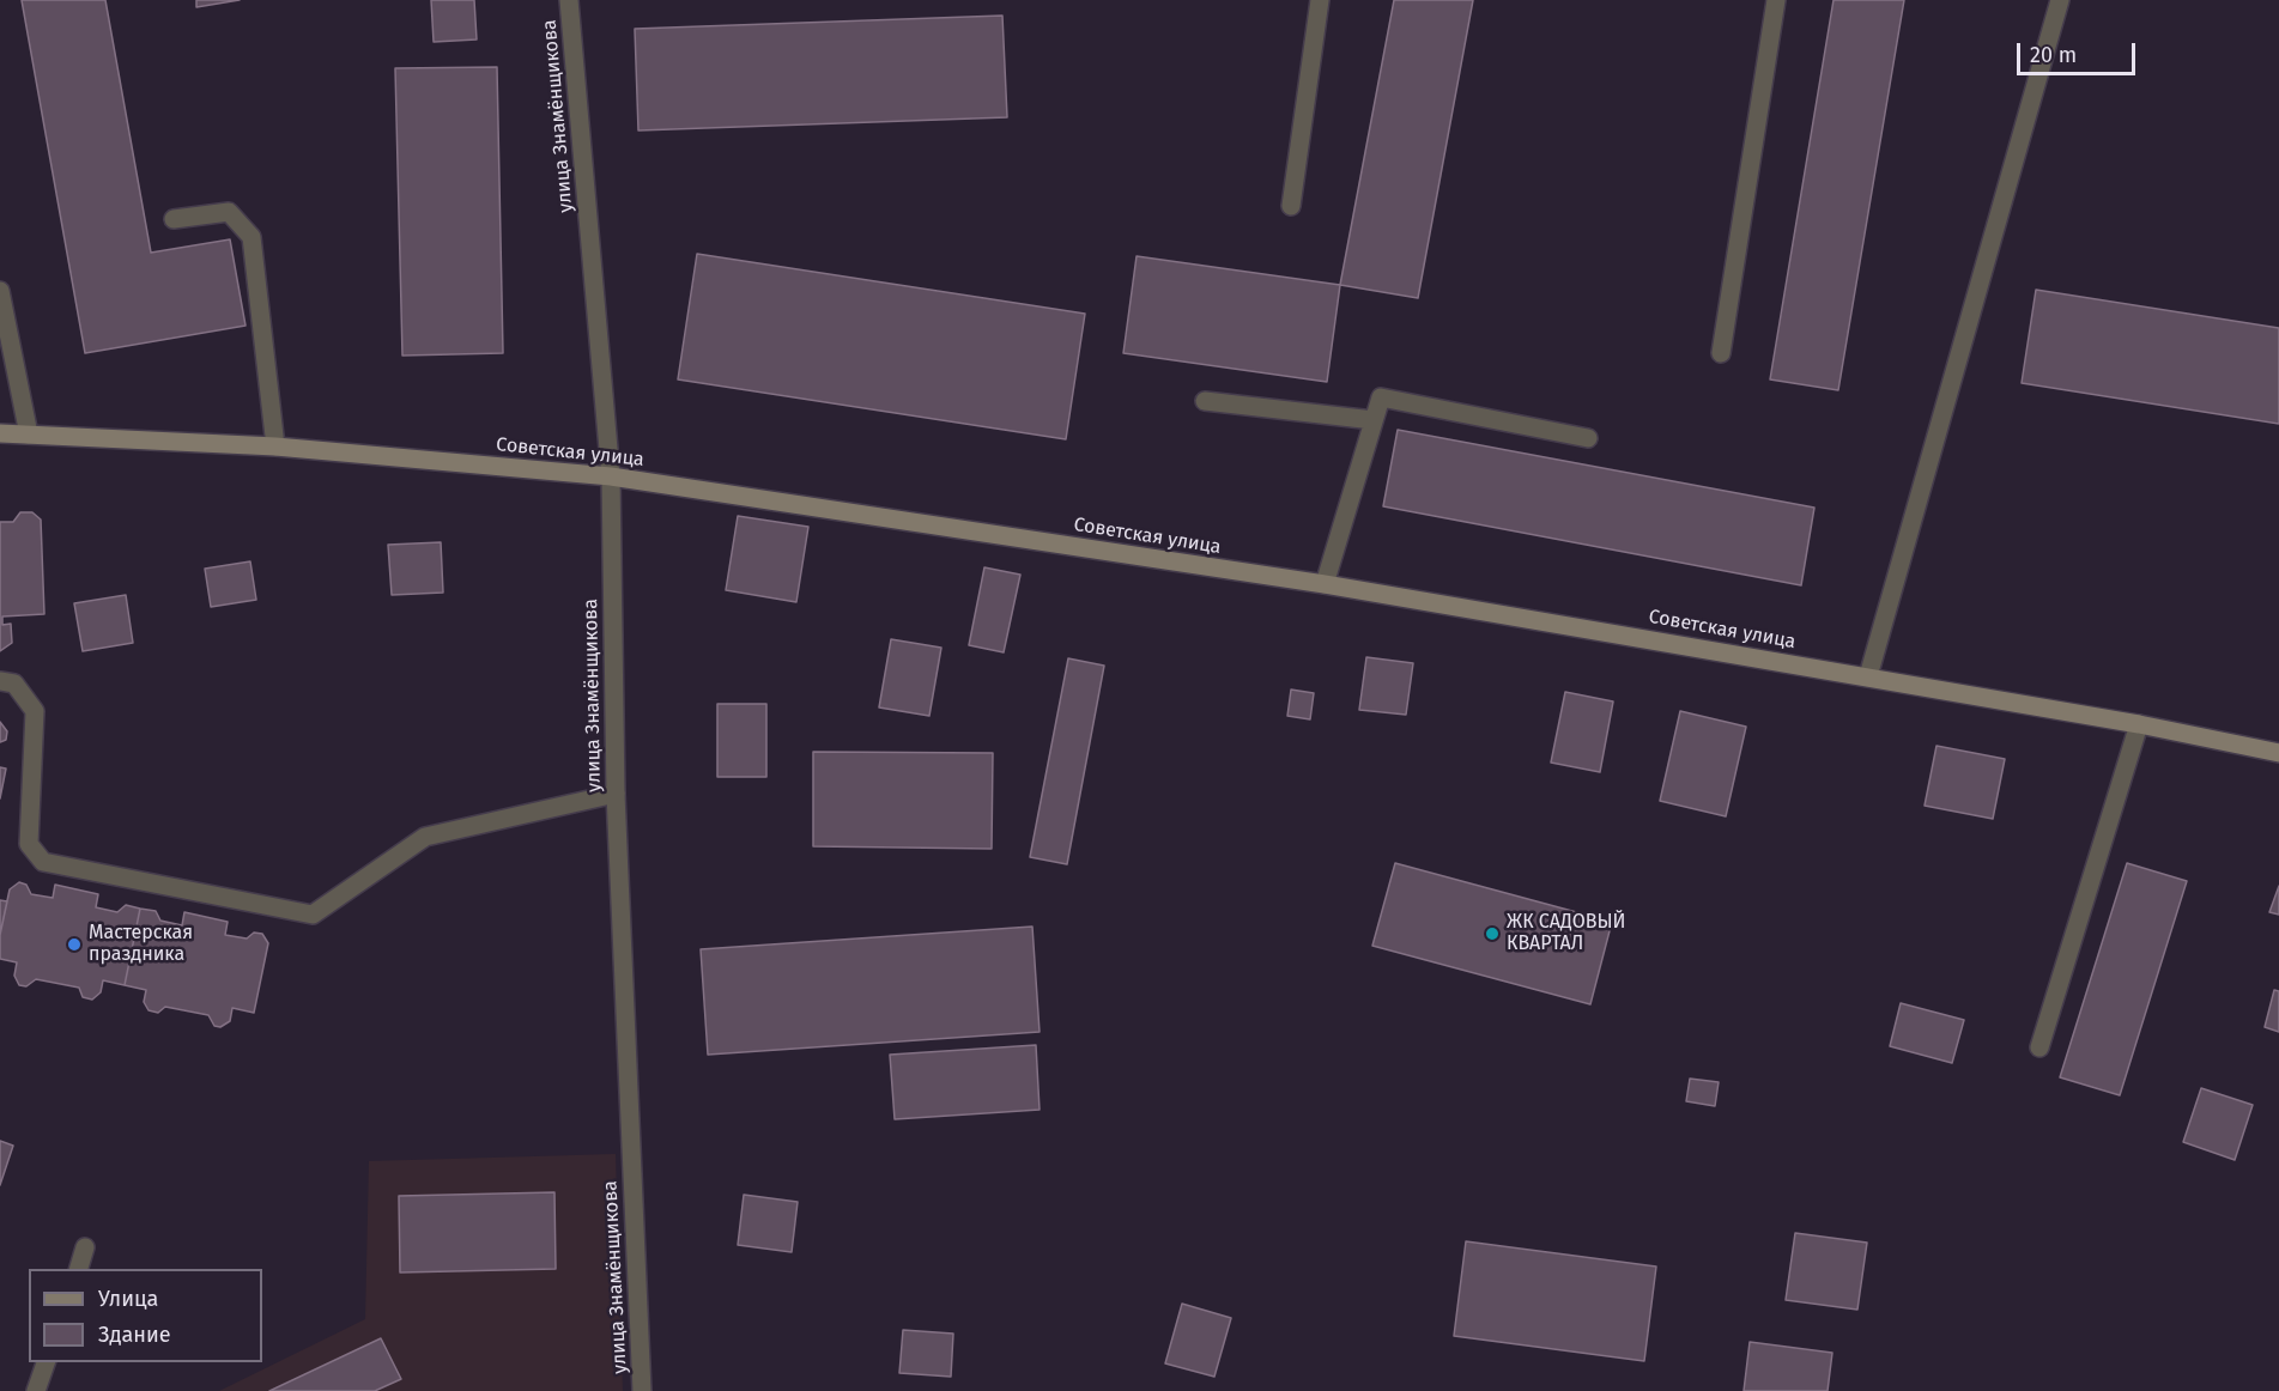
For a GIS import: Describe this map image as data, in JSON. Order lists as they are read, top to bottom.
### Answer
{
  "streets": {
    "street": ["улица Знамёнщикова", "Советская улица"]
  },
  "crossings": [
    ["улица Знамёнщикова", "Советская улица"]
  ],
  "places": ["ЖК САДОВЫЙ КВАРТАЛ", "Мастерская праздника"],
  "legend": ["Улица", "Здание"],
  "scale_bar": "20 m"
}
